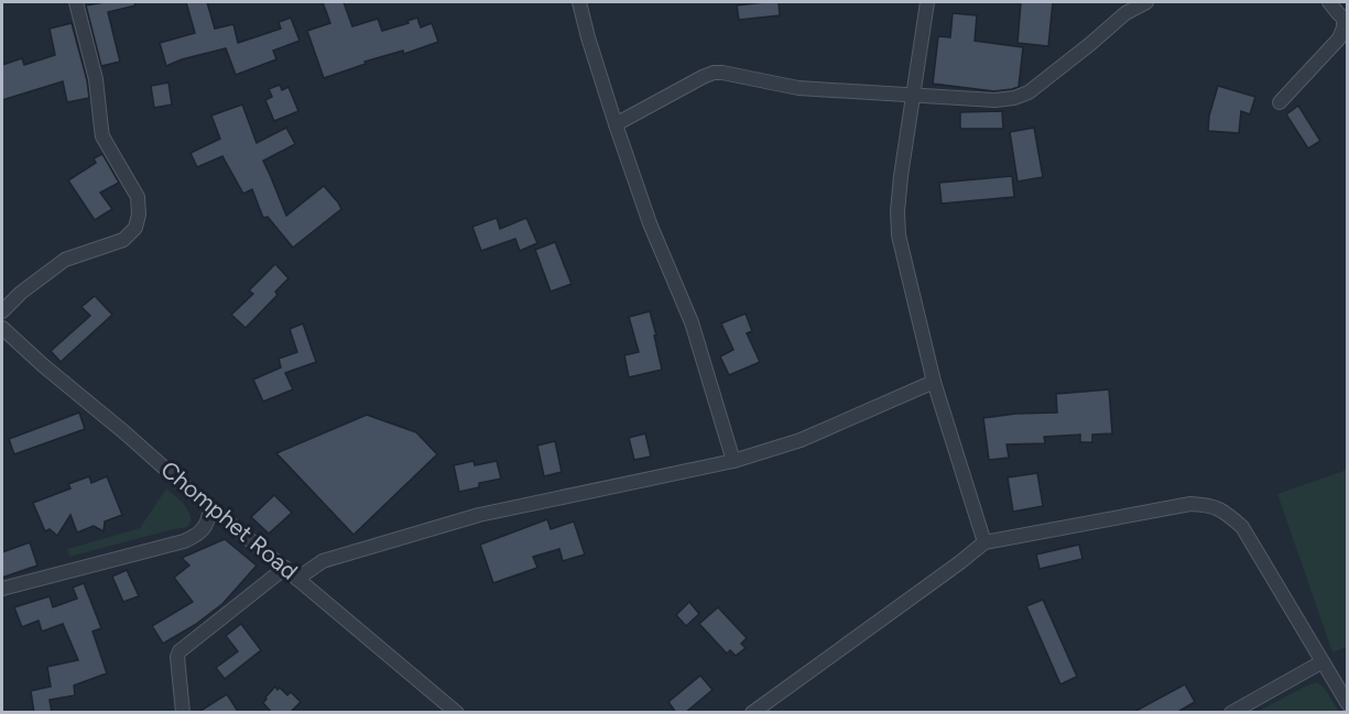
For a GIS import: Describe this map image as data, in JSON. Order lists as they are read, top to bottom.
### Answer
{
  "streets": {
    "street": ["Chomphet Road"]
  }
}
